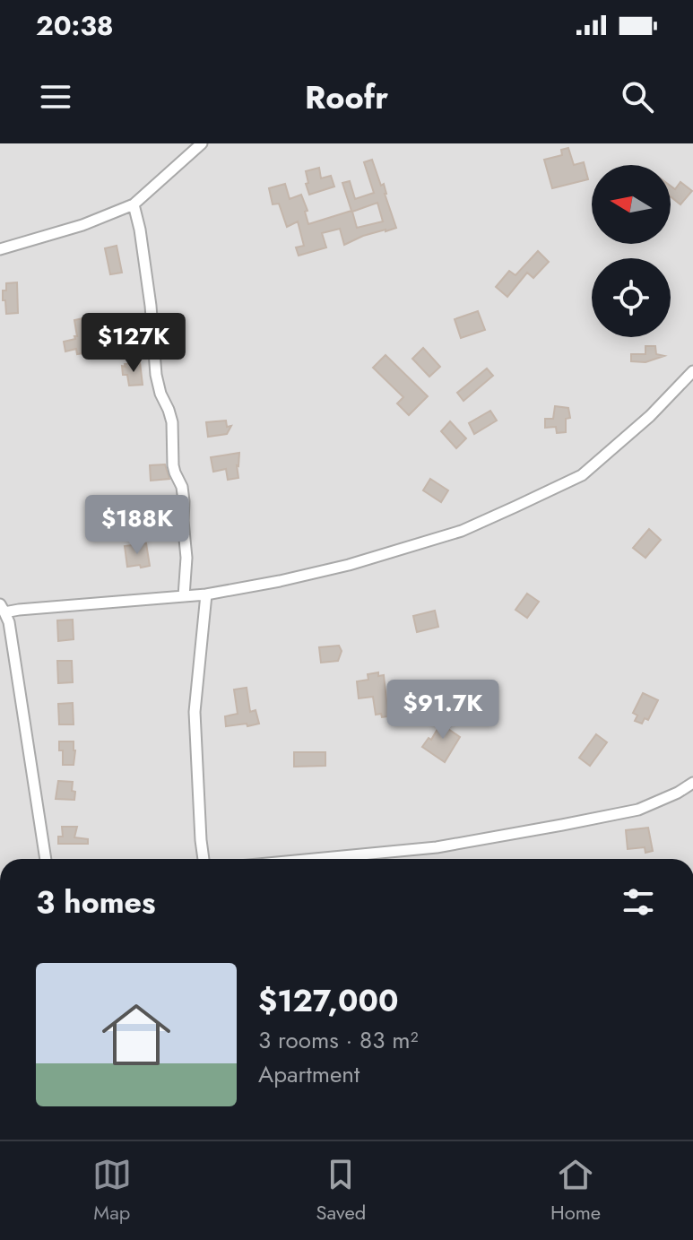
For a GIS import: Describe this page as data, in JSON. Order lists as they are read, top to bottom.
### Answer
{
  "north": "left",
  "page": {
    "status": "20:38",
    "header": "Roofr",
    "price": ["$127K", "$188K", "$91.7K"],
    "heading": "3 homes",
    "list": [
      {
        "name": "$127,000",
        "note": "3 rooms · 83 m² · Apartment"
      }
    ],
    "tabs": ["Map", "Saved", "Home"]
  }
}
